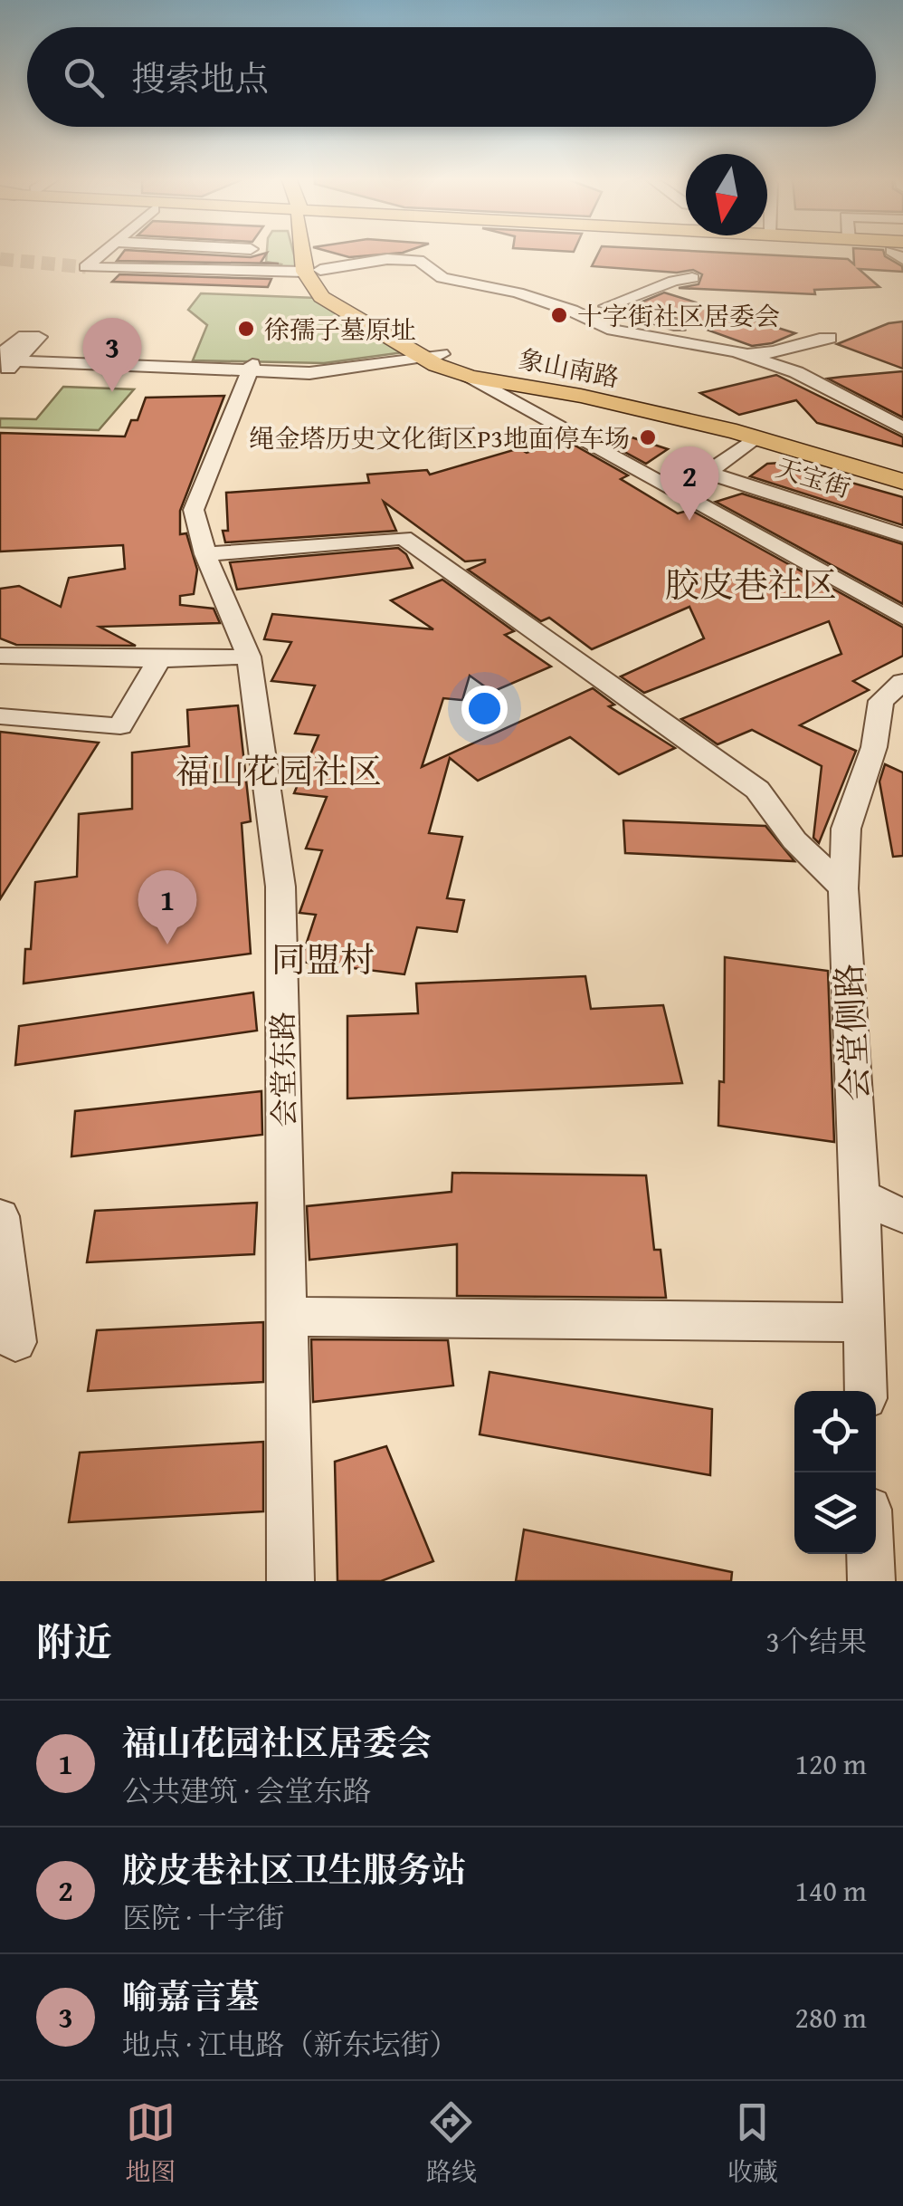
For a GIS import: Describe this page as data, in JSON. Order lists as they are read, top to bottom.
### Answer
{
  "streets": {
    "main road": ["象山南路"],
    "street": ["天宝街", "会堂侧路", "会堂东路"]
  },
  "districts": ["胶皮巷社区", "福山花园社区", "同盟村"],
  "places": ["十字街社区居委会", "徐孺子墓原址", "绳金塔历史文化街区P3地面停车场"],
  "north": "bottom",
  "page": {
    "search": "搜索地点",
    "pins": ["3", "2", "1"],
    "heading": ["附近", "3个结果"],
    "list": [
      {
        "mark": "1",
        "name": "福山花园社区居委会",
        "note": "公共建筑 · 会堂东路",
        "value": "120 m"
      },
      {
        "mark": "2",
        "name": "胶皮巷社区卫生服务站",
        "note": "医院 · 十字街",
        "value": "140 m"
      },
      {
        "mark": "3",
        "name": "喻嘉言墓",
        "note": "地点 · 江电路（新东坛街）",
        "value": "280 m"
      }
    ],
    "nav": ["地图", "路线", "收藏"]
  }
}
